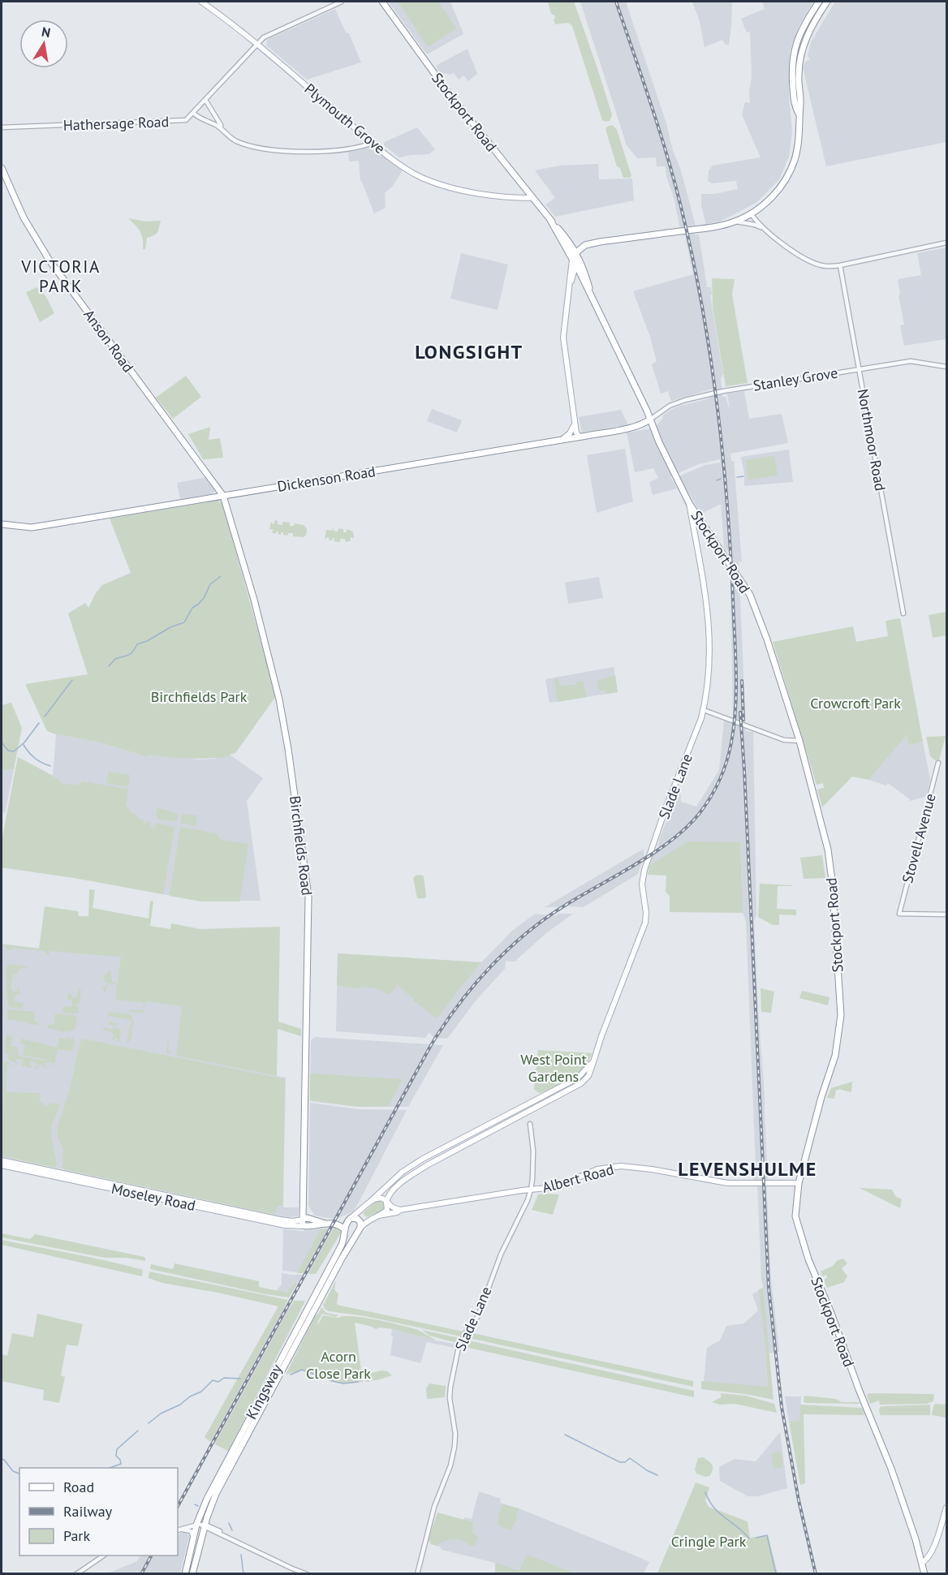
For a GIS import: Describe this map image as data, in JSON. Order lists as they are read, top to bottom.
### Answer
{
  "streets": {
    "highway": [
      "Stockport Road",
      "Anson Road",
      "Dickenson Road",
      "Birchfields Road",
      "Moseley Road",
      "Kingsway"
    ],
    "main road": ["Plymouth Grove", "Slade Lane", "Albert Road"],
    "street": [
      "Hathersage Road",
      "Stanley Grove",
      "Northmoor Road",
      "Stovell Avenue"
    ]
  },
  "crossings": [
    ["Stockport Road", "Plymouth Grove"],
    ["Stockport Road", "Stanley Grove"],
    ["Stockport Road", "Dickenson Road"],
    ["Stockport Road", "Slade Lane"],
    ["Stockport Road", "Albert Road"],
    ["Anson Road", "Dickenson Road"],
    ["Anson Road", "Birchfields Road"],
    ["Stanley Grove", "Northmoor Road"],
    ["Stanley Grove", "Dickenson Road"],
    ["Dickenson Road", "Birchfields Road"],
    ["Slade Lane", "Albert Road"],
    ["Slade Lane", "Kingsway"],
    ["Birchfields Road", "Moseley Road"],
    ["Moseley Road", "Kingsway"]
  ],
  "districts": ["VICTORIA PARK", "LONGSIGHT", "LEVENSHULME"],
  "parks": [
    "Birchfields Park",
    "Crowcroft Park",
    "West Point Gardens",
    "Acorn Close Park",
    "Cringle Park"
  ],
  "legend": ["Road", "Railway", "Park"],
  "north": "top"
}
